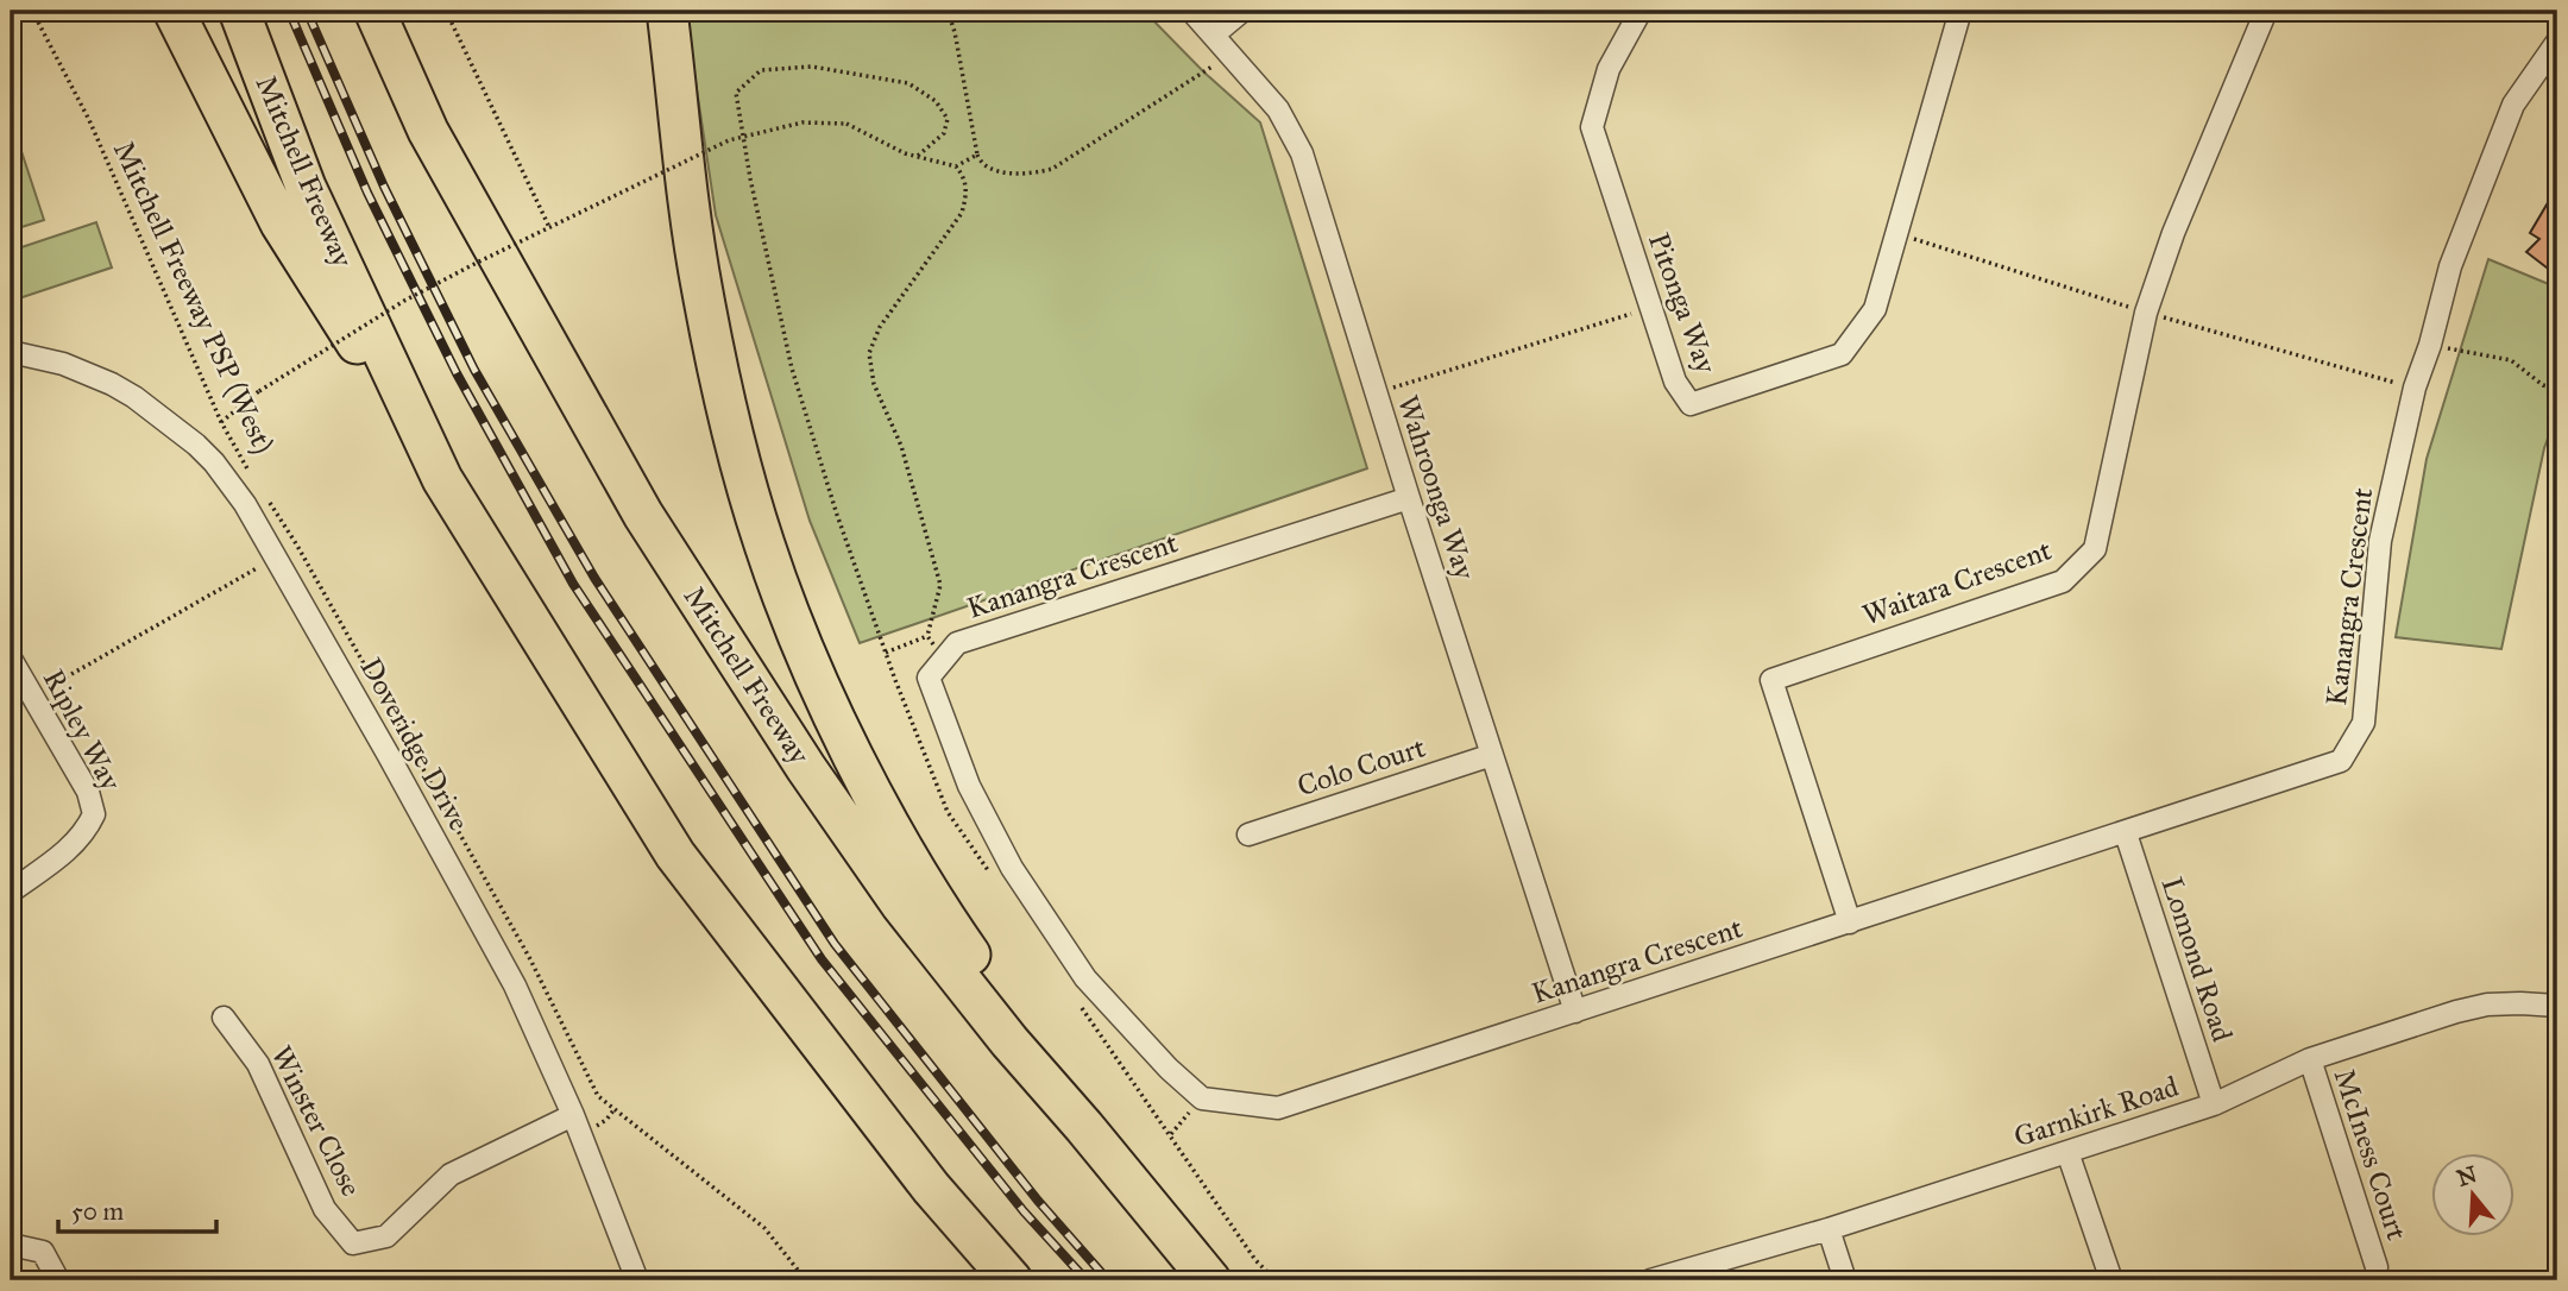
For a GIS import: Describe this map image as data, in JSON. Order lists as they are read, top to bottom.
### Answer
{
  "streets": {
    "highway": ["Mitchell Freeway"],
    "street": [
      "Pitonga Way",
      "Wahroonga Way",
      "Kanangra Crescent",
      "Waitara Crescent",
      "Ripley Way",
      "Doveridge Drive",
      "Colo Court",
      "Lomond Road",
      "Garnkirk Road",
      "Winster Close",
      "McIness Court"
    ],
    "path": ["Mitchell Freeway PSP (West)"]
  },
  "crossings": [
    ["Wahroonga Way", "Kanangra Crescent"],
    ["Wahroonga Way", "Colo Court"],
    ["Kanangra Crescent", "Waitara Crescent"],
    ["Kanangra Crescent", "Lomond Road"],
    ["Doveridge Drive", "Winster Close"],
    ["Lomond Road", "Garnkirk Road"],
    ["Garnkirk Road", "McIness Court"]
  ],
  "scale_bar": "50 m",
  "north": "top"
}
